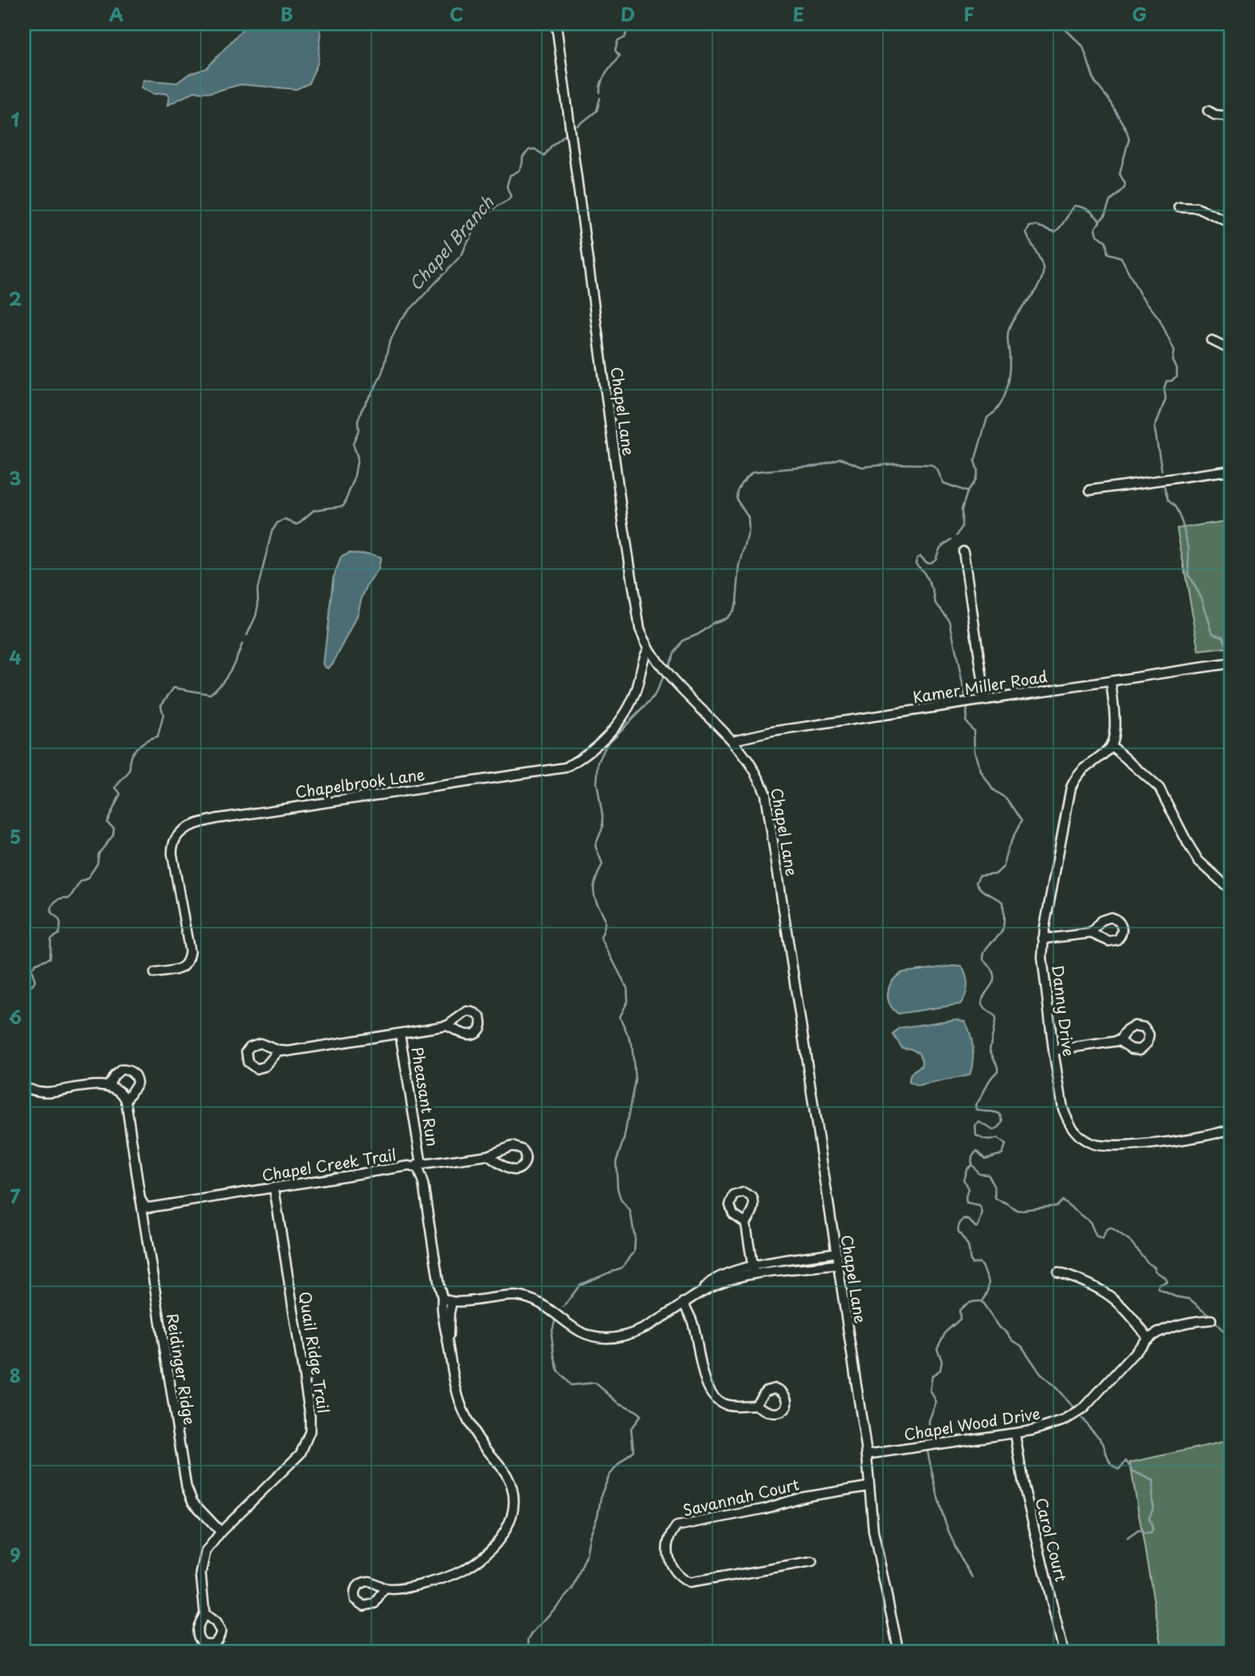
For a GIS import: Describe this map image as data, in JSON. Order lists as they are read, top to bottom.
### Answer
{
  "streets": {
    "street": [
      "Chapel Lane",
      "Kamer Miller Road",
      "Chapelbrook Lane",
      "Danny Drive",
      "Pheasant Run",
      "Chapel Creek Trail",
      "Quail Ridge Trail",
      "Reidinger Ridge",
      "Chapel Wood Drive",
      "Savannah Court",
      "Carol Court"
    ]
  },
  "crossings": [
    ["Chapel Lane", "Kamer Miller Road"],
    ["Chapel Lane", "Chapelbrook Lane"],
    ["Chapel Lane", "Chapel Wood Drive"],
    ["Chapel Lane", "Savannah Court"],
    ["Chapel Creek Trail", "Quail Ridge Trail"],
    ["Chapel Creek Trail", "Reidinger Ridge"],
    ["Quail Ridge Trail", "Reidinger Ridge"],
    ["Chapel Wood Drive", "Carol Court"]
  ],
  "water": ["Chapel Branch"],
  "grid": {
    "columns": [
      "A",
      "B",
      "C",
      "D",
      "E",
      "F",
      "G"
    ],
    "rows": [
      "1",
      "2",
      "3",
      "4",
      "5",
      "6",
      "7",
      "8",
      "9"
    ]
  }
}
